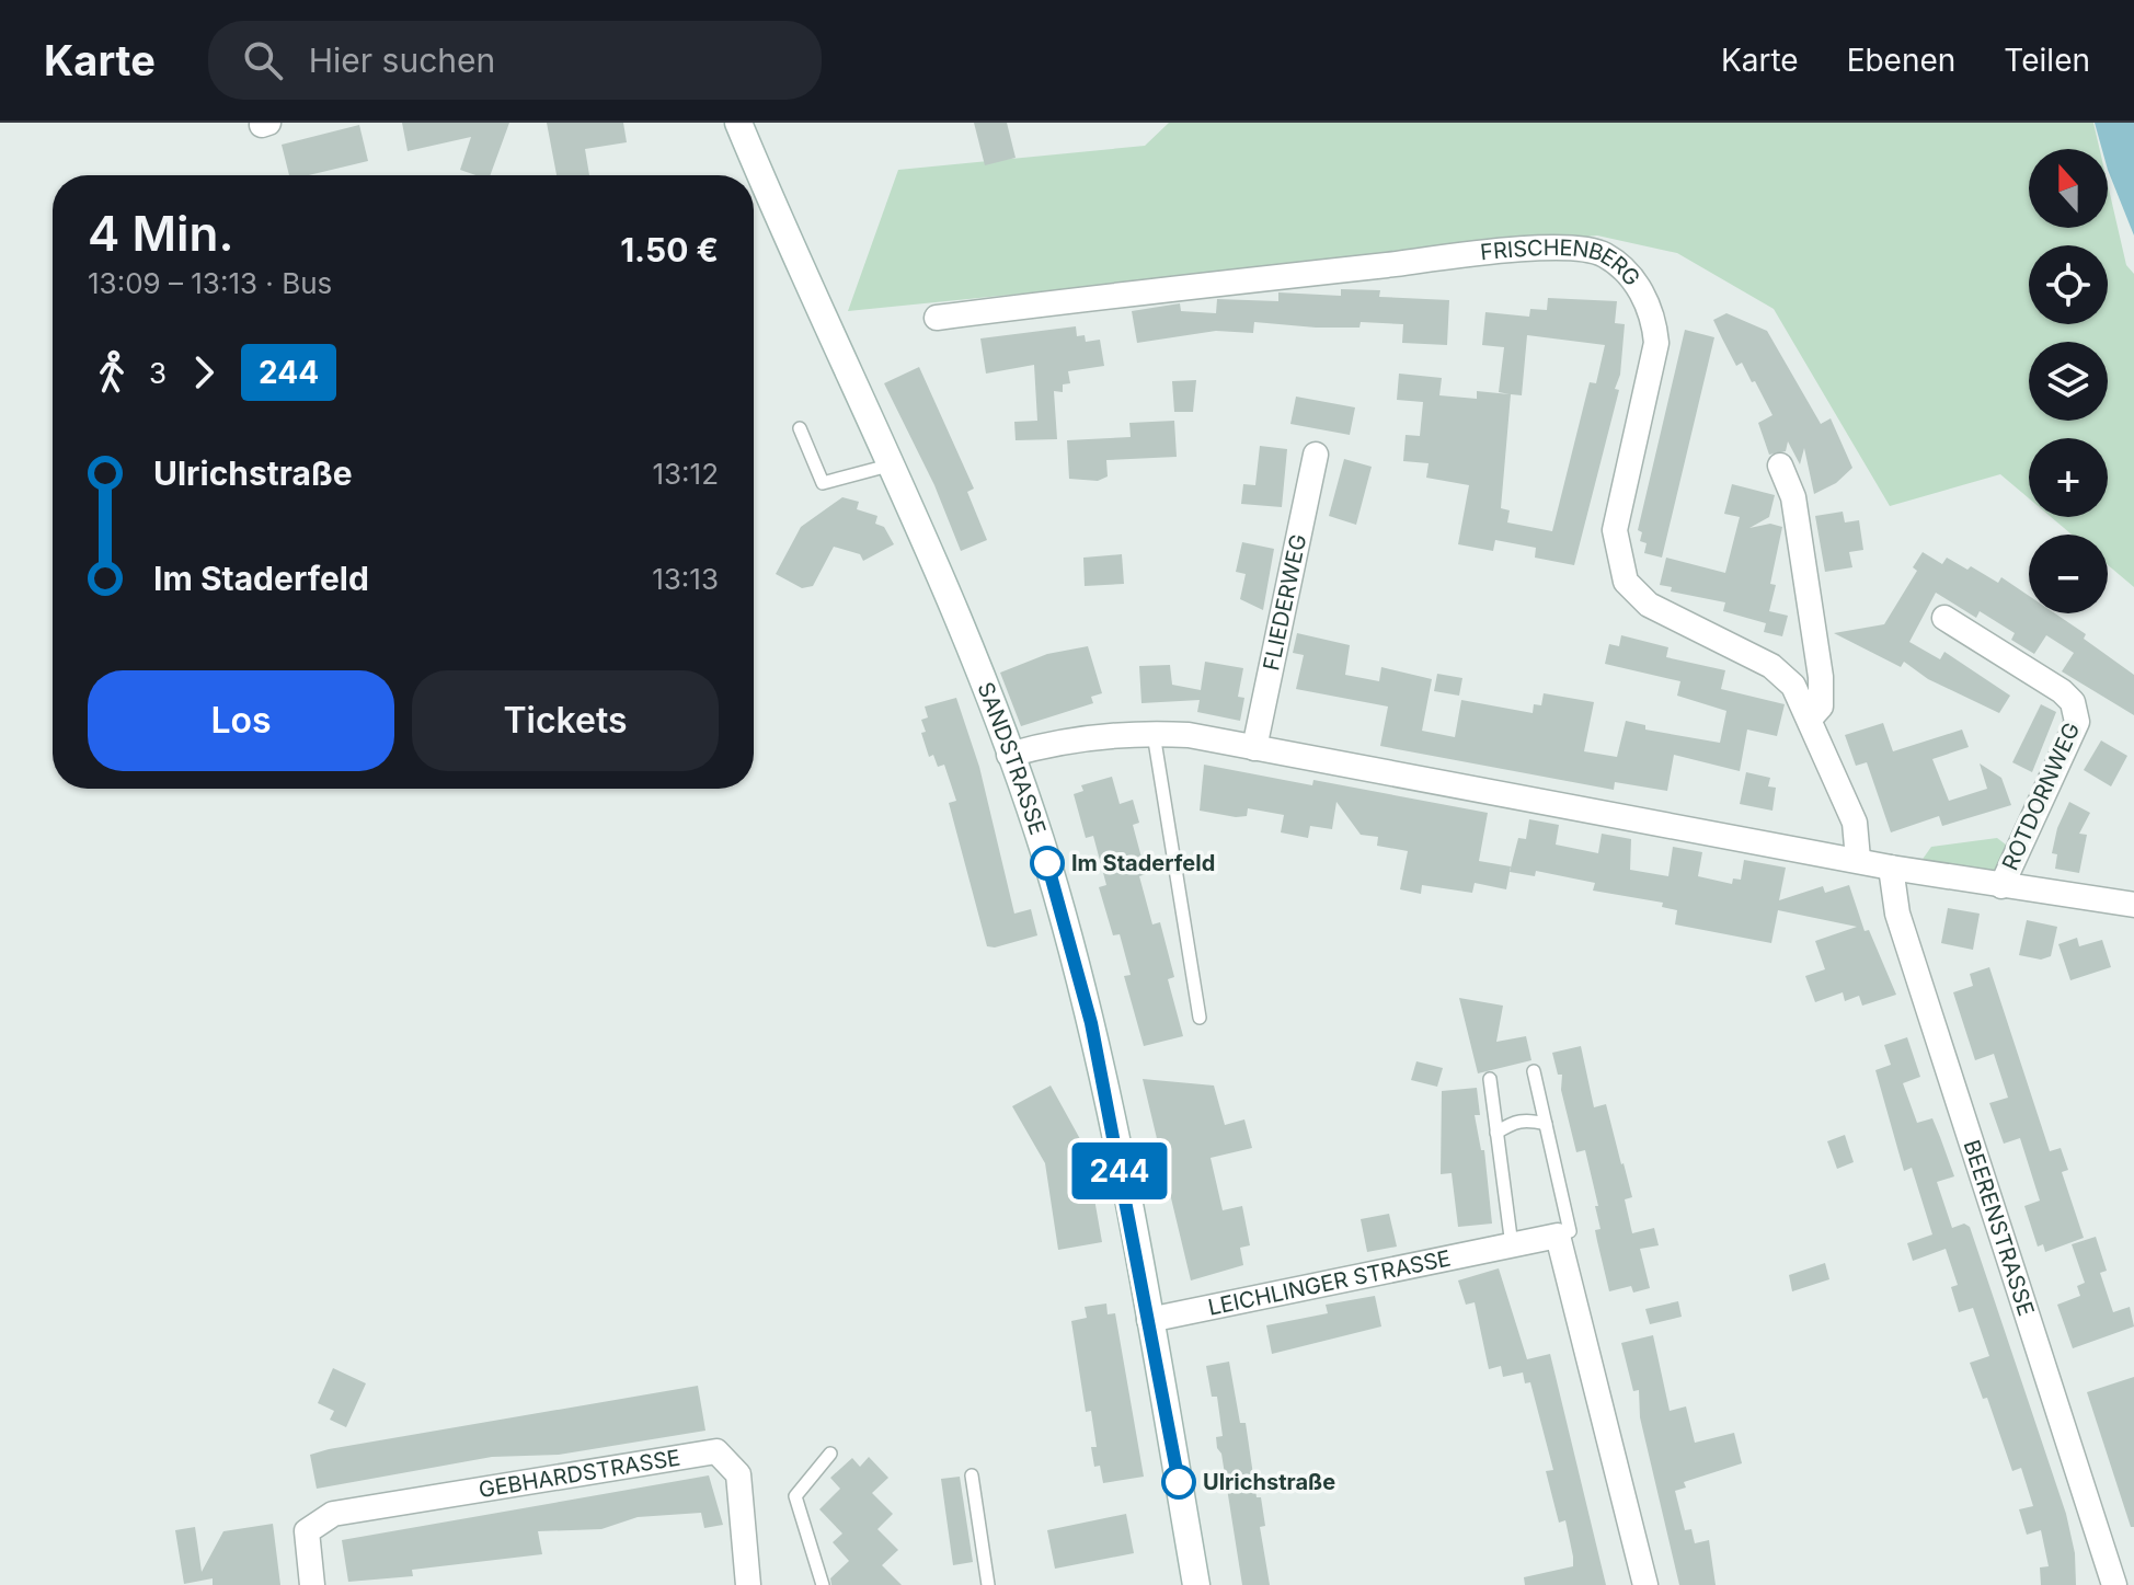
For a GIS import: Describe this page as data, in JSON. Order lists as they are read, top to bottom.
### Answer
{
  "streets": {
    "street": [
      "FRISCHENBERG",
      "FLIEDERWEG",
      "SANDSTRASSE",
      "ROTDORNWEG",
      "BEERENSTRASSE",
      "LEICHLINGER STRASSE",
      "GEBHARDSTRASSE"
    ]
  },
  "crossings": [
    ["SANDSTRASSE", "LEICHLINGER STRASSE"]
  ],
  "places": ["Im Staderfeld", "Ulrichstraße"],
  "lines": ["bus line 244"],
  "north": "top",
  "page": {
    "header": "Karte",
    "search": "Hier suchen",
    "nav": ["Karte", "Ebenen", "Teilen"],
    "on_map": "244",
    "map_buttons": ["+", "−"],
    "heading": ["4 Min.", "13:09 – 13:13 · Bus", "1.50 €"],
    "legs": ["3", "244"],
    "list": [
      {
        "name": "Ulrichstraße",
        "value": "13:12"
      },
      {
        "name": "Im Staderfeld",
        "value": "13:13"
      }
    ],
    "buttons": ["Los", "Tickets"]
  }
}
